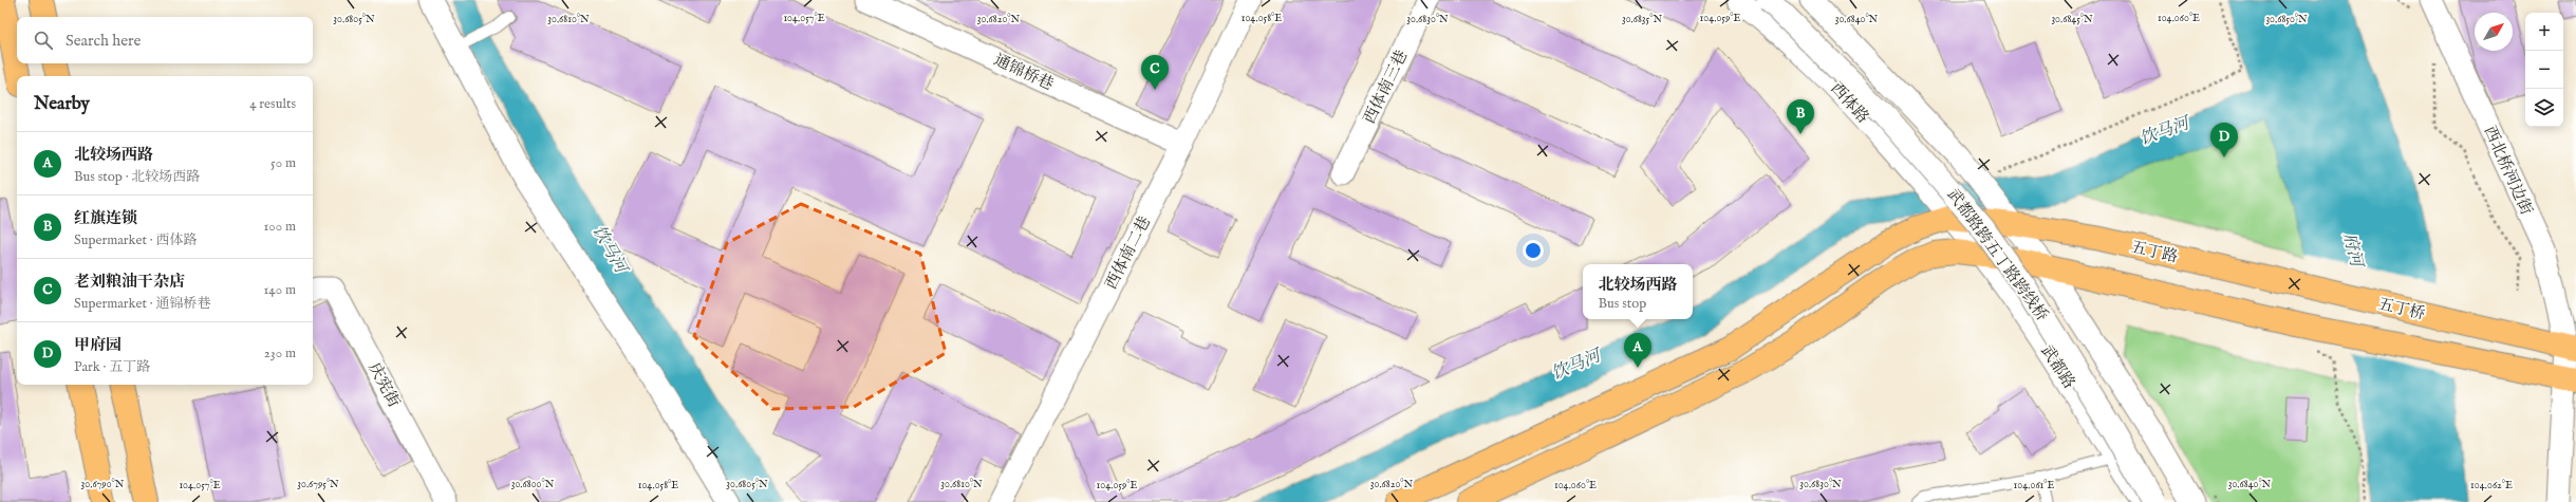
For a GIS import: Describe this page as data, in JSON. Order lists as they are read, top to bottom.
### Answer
{
  "streets": {
    "main road": ["五丁路", "五丁桥"],
    "street": [
      "通锦桥巷",
      "西体南三巷",
      "西体路",
      "西北桥河边街",
      "西体南二巷",
      "武都路跨五丁路跨线桥",
      "武都路",
      "庆宪街"
    ]
  },
  "crossings": [
    ["通锦桥巷", "西体南二巷"],
    ["西体路", "五丁路"],
    ["西体路", "武都路"],
    ["西北桥河边街", "五丁桥"],
    ["五丁路", "五丁桥"],
    ["五丁路", "武都路"]
  ],
  "water": ["饮马河", "府河"],
  "north": "top right",
  "page": {
    "map_buttons": ["+", "−"],
    "search": "Search here",
    "pins": [
      "C",
      "B",
      "D",
      "A"
    ],
    "heading": ["Nearby", "4 results"],
    "list": [
      {
        "mark": "A",
        "name": "北较场西路",
        "note": "Bus stop · 北较场西路",
        "value": "50 m"
      },
      {
        "mark": "B",
        "name": "红旗连锁",
        "note": "Supermarket · 西体路",
        "value": "100 m"
      },
      {
        "mark": "C",
        "name": "老刘粮油干杂店",
        "note": "Supermarket · 通锦桥巷",
        "value": "140 m"
      },
      {
        "mark": "D",
        "name": "甲府园",
        "note": "Park · 五丁路",
        "value": "230 m"
      }
    ],
    "popup": ["北较场西路", "Bus stop"]
  },
  "coordinates": [
    "104.059°E",
    "104.060°E",
    "104.057°E",
    "104.058°E",
    "30.6805°N",
    "30.6810°N",
    "30.6820°N",
    "30.6830°N",
    "30.6835°N",
    "30.6840°N",
    "30.6845°N",
    "30.6850°N",
    "30.6790°N",
    "30.6795°N",
    "30.6800°N",
    "104.061°E",
    "104.062°E"
  ]
}
